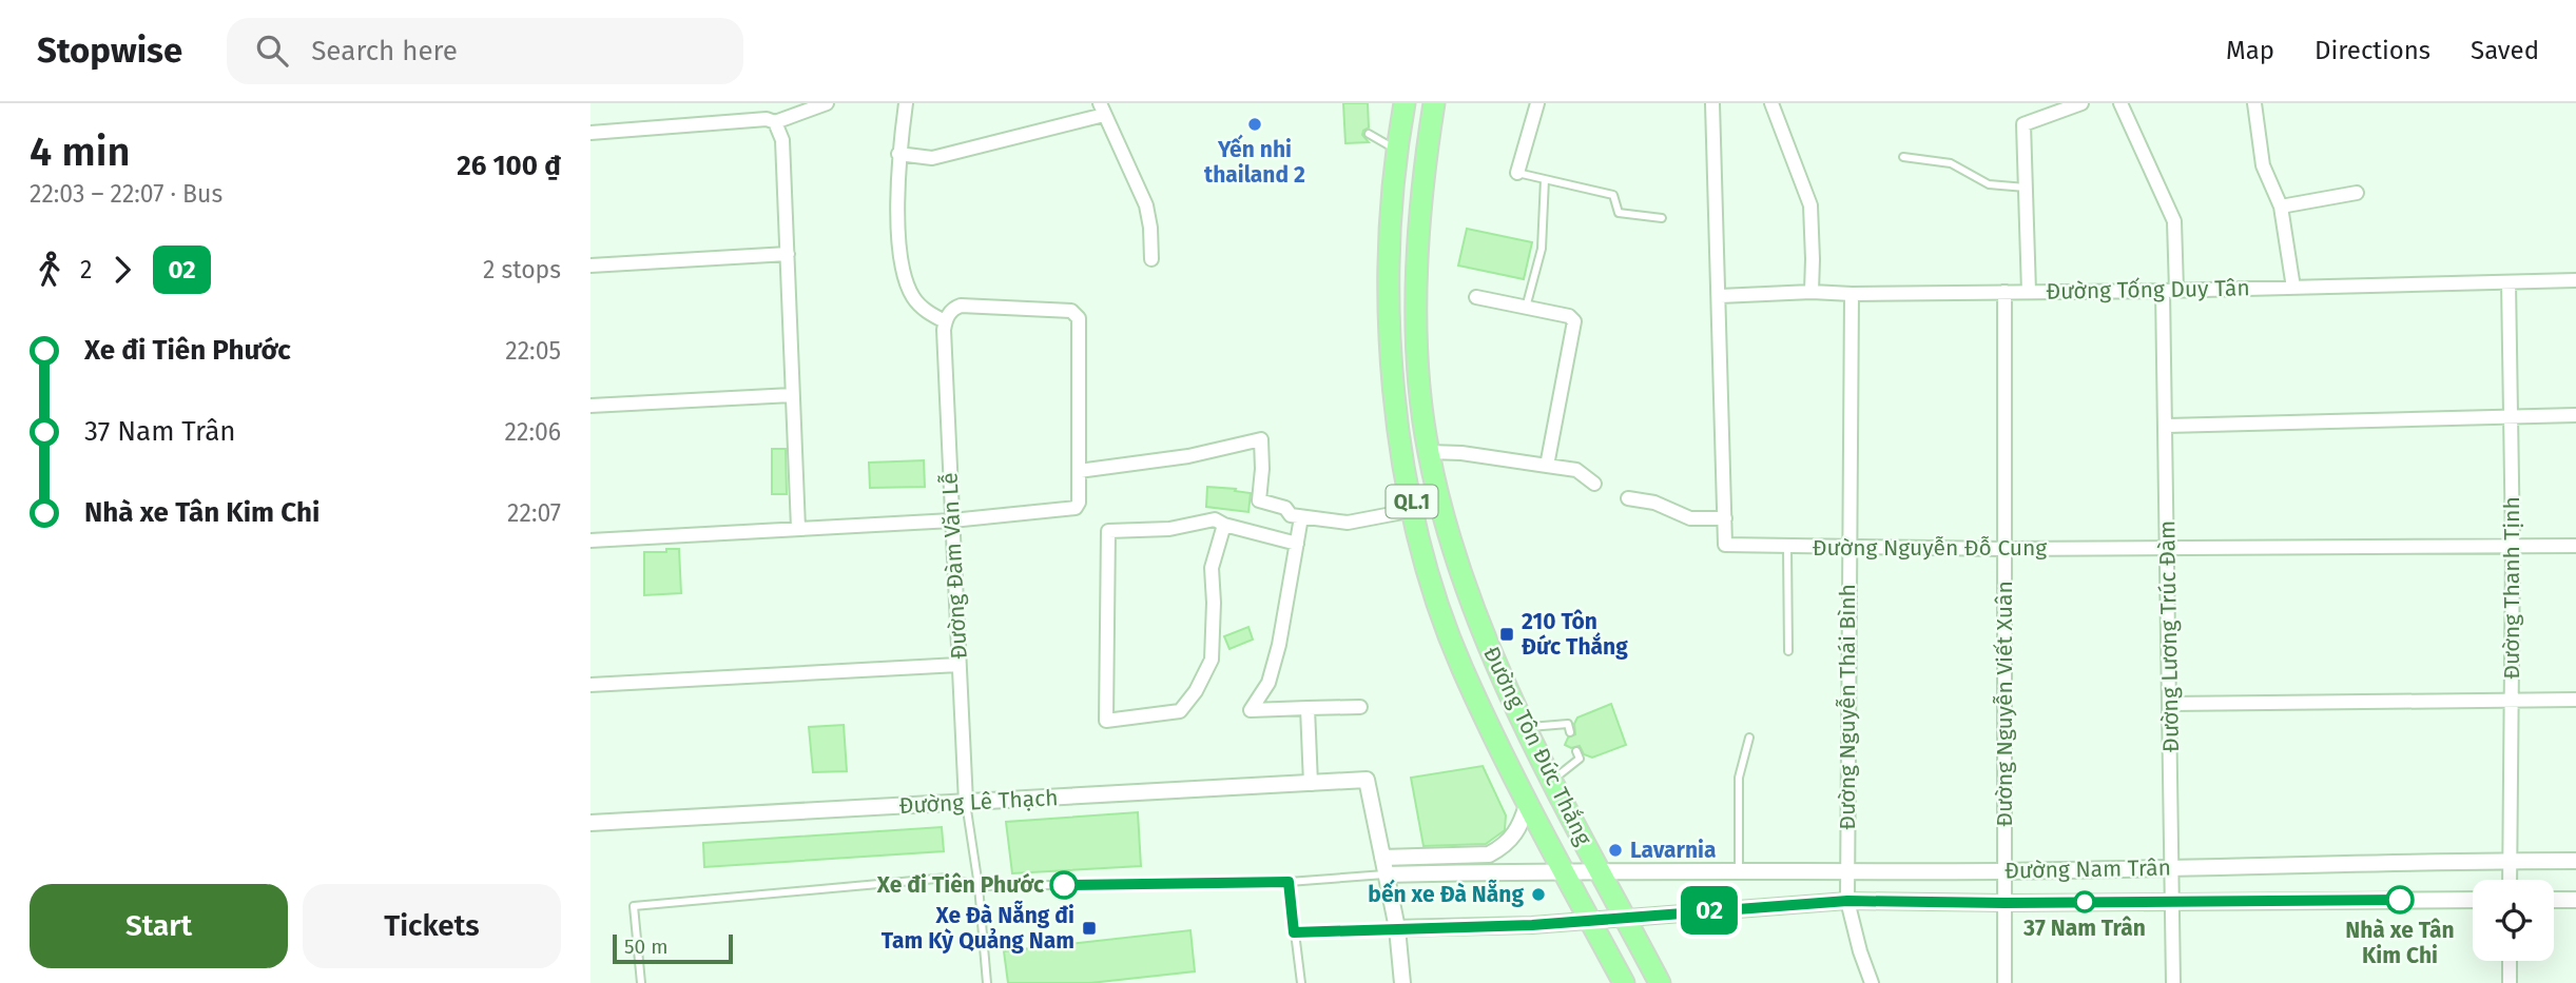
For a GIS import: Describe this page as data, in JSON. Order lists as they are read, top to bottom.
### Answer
{
  "streets": {
    "highway": ["QL.1", "Đường Tôn Đức Thắng"],
    "street": [
      "Đường Tống Duy Tân",
      "Đường Nguyễn Đỗ Cung",
      "Đường Đàm Văn Lễ",
      "Đường Thanh Tịnh",
      "Đường Lương Trúc Đàm",
      "Đường Nguyễn Viết Xuân",
      "Đường Nguyễn Thái Bình",
      "Đường Lê Thạch",
      "Đường Nam Trân"
    ]
  },
  "crossings": [
    ["Đường Tống Duy Tân", "Đường Nguyễn Đỗ Cung"],
    ["Đường Tống Duy Tân", "Đường Thanh Tịnh"],
    ["Đường Tống Duy Tân", "Đường Lương Trúc Đàm"],
    ["Đường Tống Duy Tân", "Đường Nguyễn Viết Xuân"],
    ["Đường Tống Duy Tân", "Đường Nguyễn Thái Bình"],
    ["Đường Nguyễn Đỗ Cung", "Đường Thanh Tịnh"],
    ["Đường Nguyễn Đỗ Cung", "Đường Lương Trúc Đàm"],
    ["Đường Nguyễn Đỗ Cung", "Đường Nguyễn Viết Xuân"],
    ["Đường Nguyễn Đỗ Cung", "Đường Nguyễn Thái Bình"],
    ["Đường Đàm Văn Lễ", "Đường Lê Thạch"],
    ["Đường Thanh Tịnh", "Đường Nam Trân"],
    ["Đường Lương Trúc Đàm", "Đường Nam Trân"],
    ["Đường Nguyễn Viết Xuân", "Đường Nam Trân"],
    ["Đường Nguyễn Thái Bình", "Đường Nam Trân"],
    ["Đường Tôn Đức Thắng", "Đường Nam Trân"]
  ],
  "places": {
    "other": [
      "Yến nhi thailand 2",
      "Lavarnia",
      "Xe đi Tiên Phước",
      "bến xe Đà Nẵng",
      "Nhà xe Tân Kim Chi",
      "37 Nam Trân"
    ],
    "transit": ["210 Tôn Đức Thắng", "Xe Đà Nẵng đi Tam Kỳ Quảng Nam"]
  },
  "lines": ["bus line 02"],
  "scale_bar": "50 m",
  "page": {
    "header": "Stopwise",
    "search": "Search here",
    "nav": ["Map", "Directions", "Saved"],
    "heading": ["4 min", "22:03 – 22:07 · Bus", "26 100 ₫"],
    "on_map": "02",
    "legs": ["2", "02", "2 stops"],
    "list": [
      {
        "name": "Xe đi Tiên Phước",
        "value": "22:05"
      },
      {
        "name": "37 Nam Trân",
        "value": "22:06"
      },
      {
        "name": "Nhà xe Tân Kim Chi",
        "value": "22:07"
      }
    ],
    "buttons": ["Start", "Tickets"],
    "scale": "50 m"
  }
}
